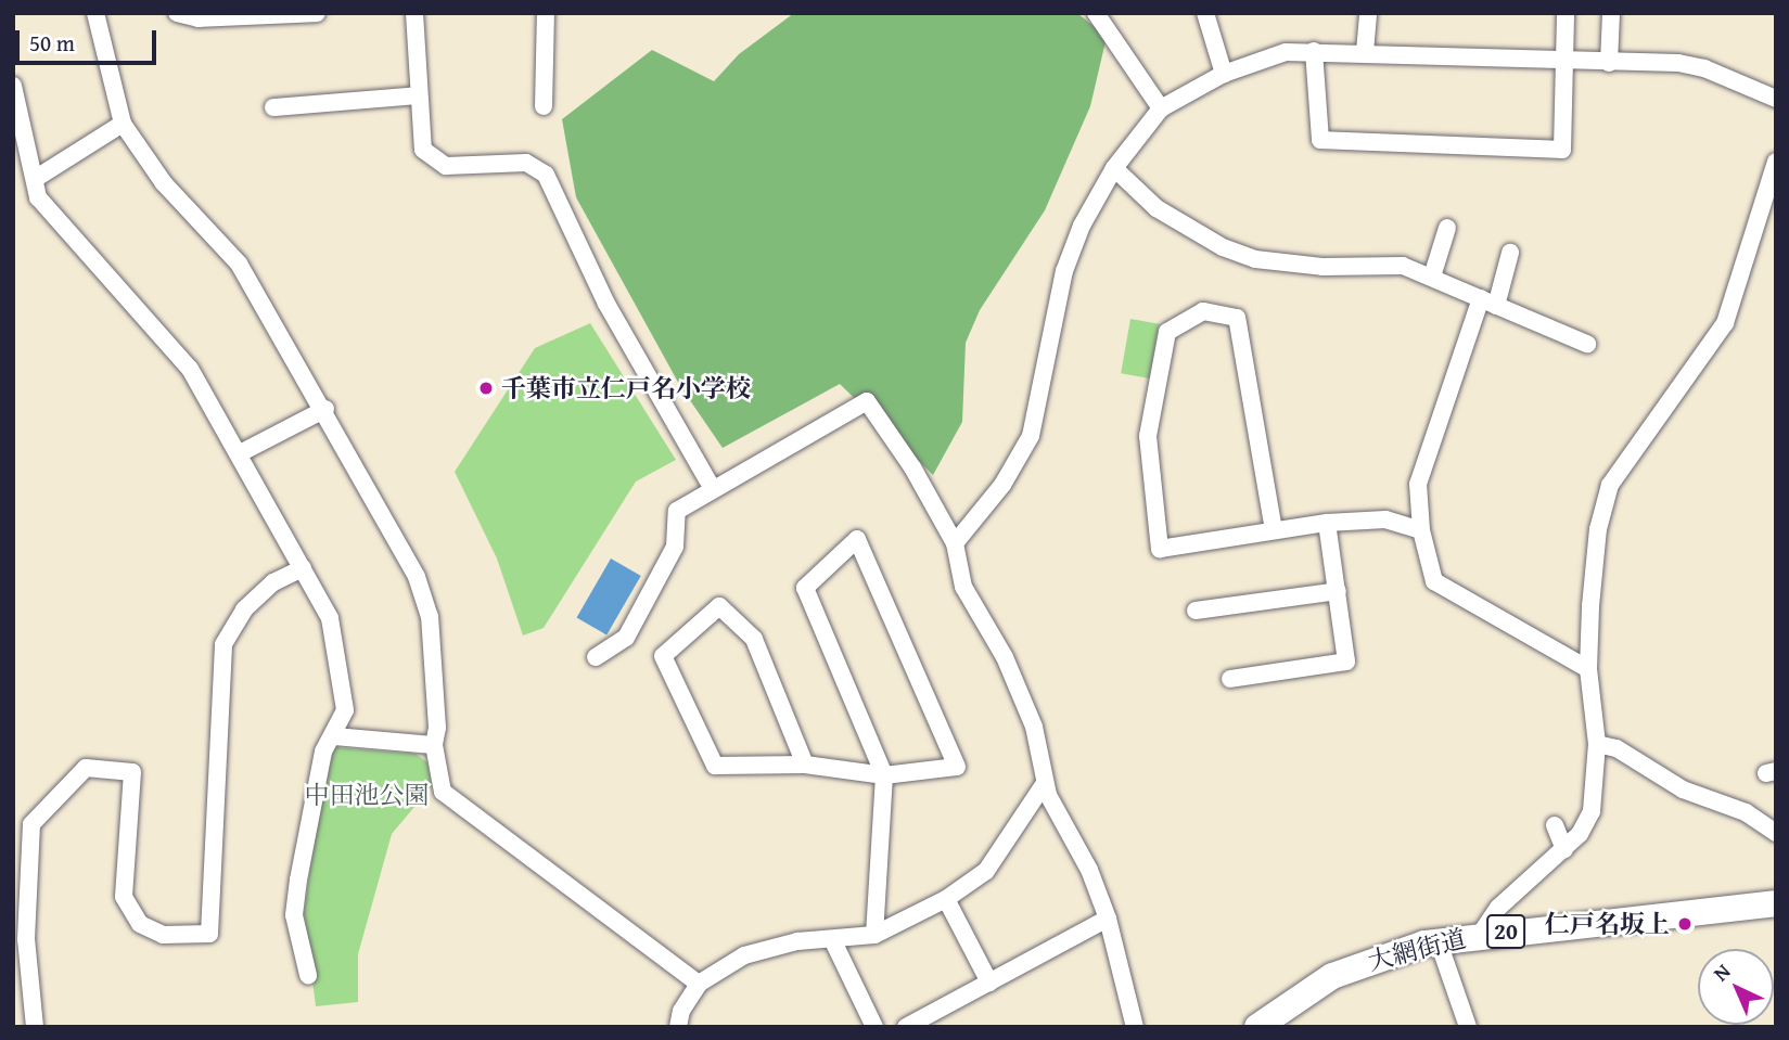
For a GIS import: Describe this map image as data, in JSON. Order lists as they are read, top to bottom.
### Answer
{
  "streets": {
    "main road": ["20", "大網街道"]
  },
  "parks": ["中田池公園"],
  "places": ["千葉市立仁戸名小学校", "仁戸名坂上"],
  "scale_bar": "50 m",
  "north": "top left"
}
